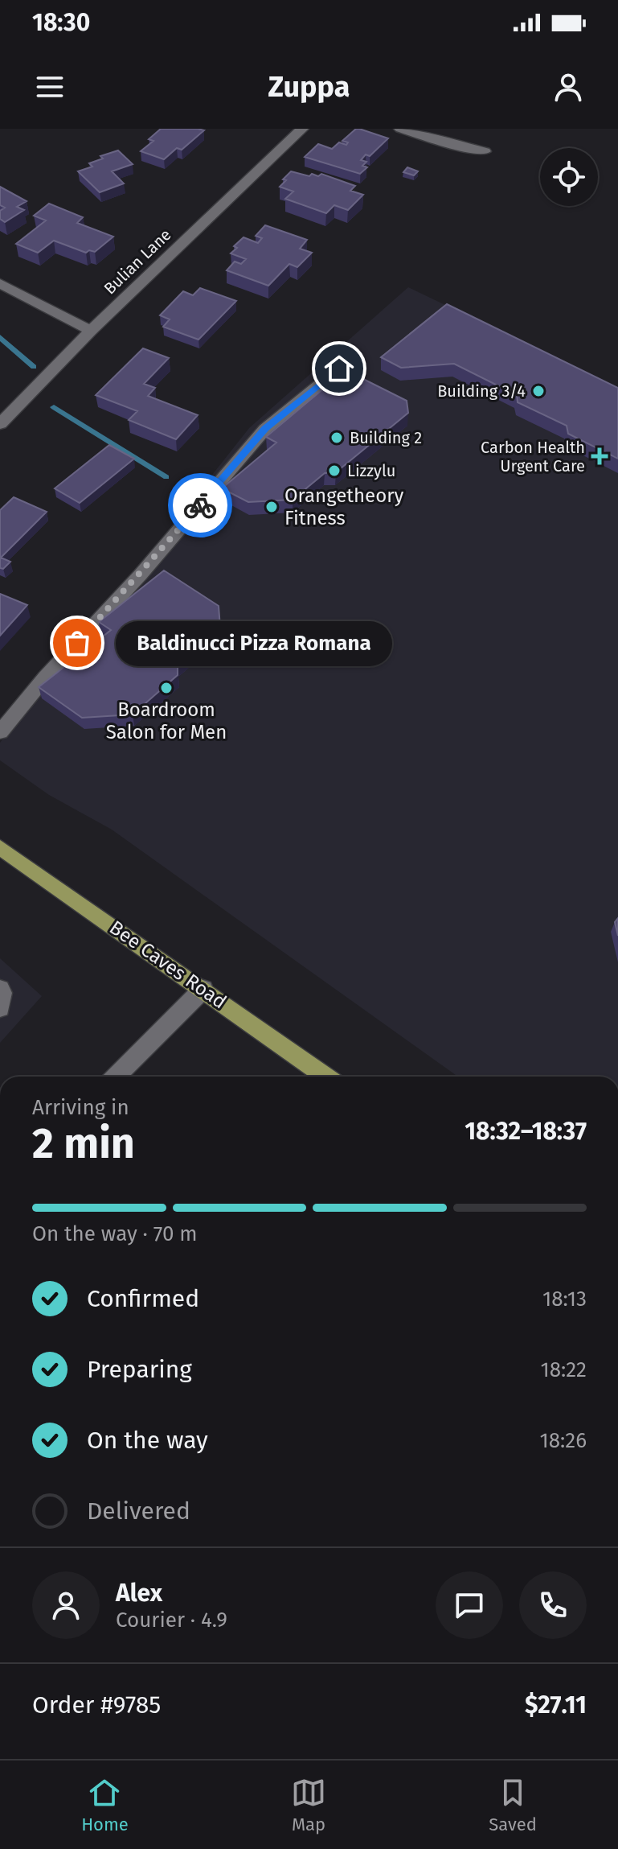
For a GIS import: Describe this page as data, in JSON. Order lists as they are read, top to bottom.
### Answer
{
  "streets": {
    "main road": ["Bee Caves Road"],
    "street": ["Bulian Lane"]
  },
  "places": {
    "other": [
      "Building 3/4",
      "Building 2",
      "Lizzylu",
      "Orangetheory Fitness",
      "Baldinucci Pizza Romana",
      "Boardroom Salon for Men"
    ],
    "health": ["Carbon Health Urgent Care"]
  },
  "page": {
    "status": "18:30",
    "header": "Zuppa",
    "bubble": "Baldinucci Pizza Romana",
    "heading": ["2 min", "Arriving in", "18:32–18:37"],
    "panel": [
      "Alex",
      "Courier · 4.9",
      "Order #9785",
      "$27.11"
    ],
    "bar": "On the way · 70 m",
    "list": [
      ["Confirmed", "18:13"],
      ["Preparing", "18:22"],
      ["On the way", "18:26"],
      "Delivered"
    ],
    "tabs": ["Home", "Map", "Saved"]
  }
}
